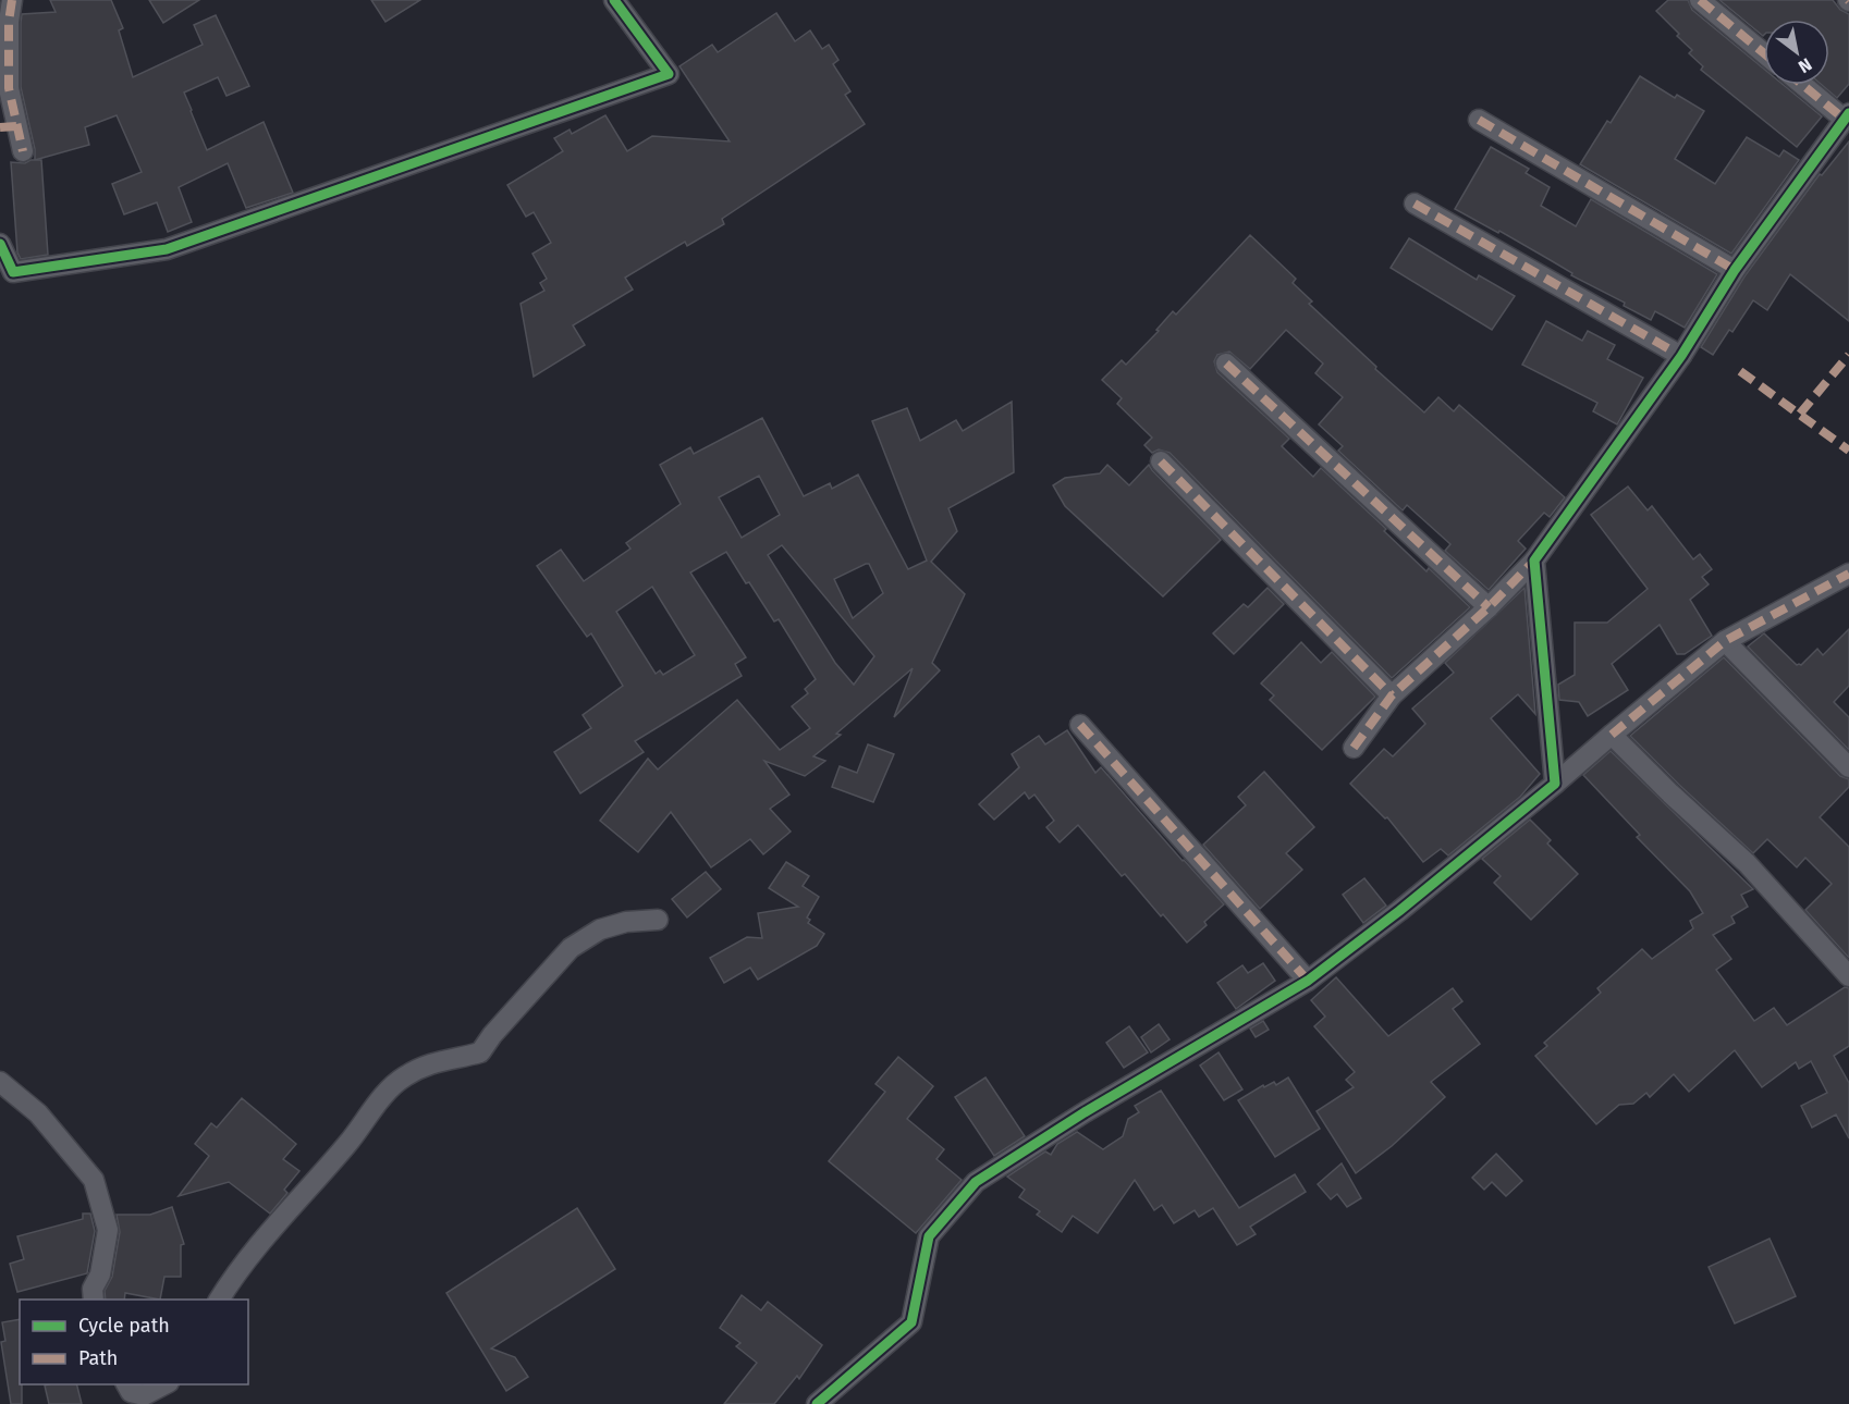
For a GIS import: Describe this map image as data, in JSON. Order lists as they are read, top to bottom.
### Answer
{
  "legend": ["Cycle path", "Path"],
  "north": "bottom right"
}
